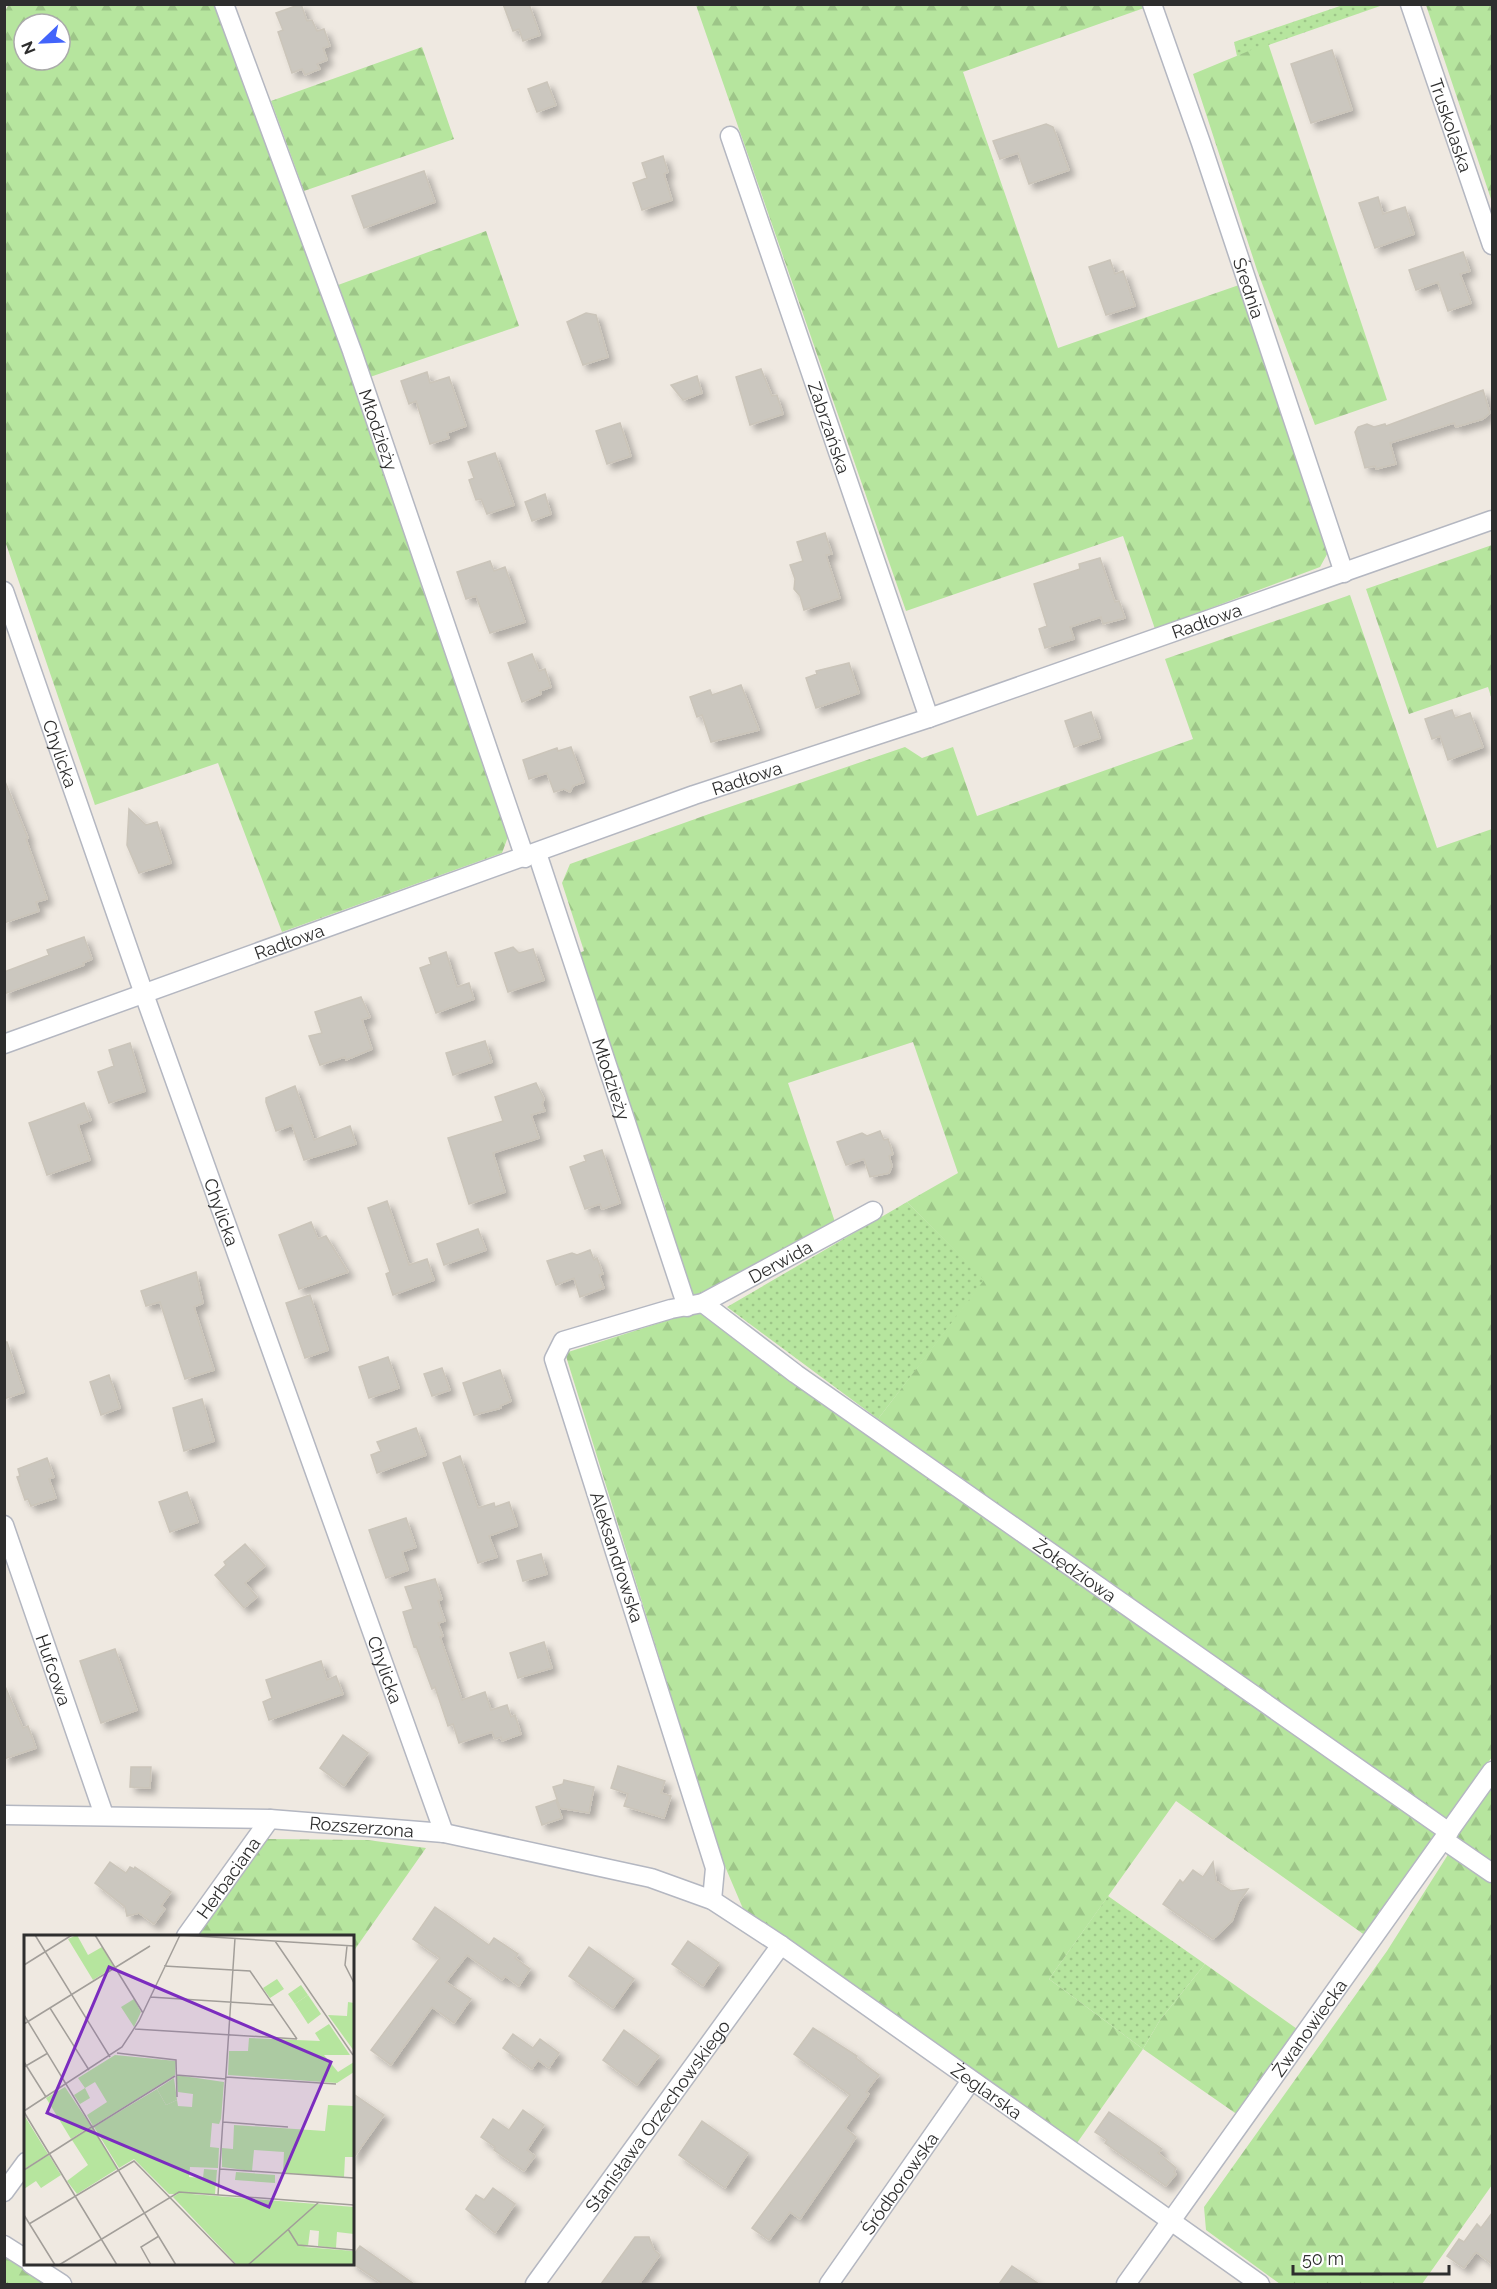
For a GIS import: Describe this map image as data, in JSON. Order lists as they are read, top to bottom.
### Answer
{
  "streets": {
    "street": [
      "Truskolaska",
      "Średnia",
      "Zabrzańska",
      "Młodzieży",
      "Radłowa",
      "Chylicka",
      "Derwida",
      "Aleksandrowska",
      "Żołędziowa",
      "Hufcowa",
      "Rozszerzona",
      "Herbaciana",
      "Żwanowiecka",
      "Żeglarska",
      "Stanisława Orzechowskiego",
      "Śródborowska"
    ]
  },
  "crossings": [
    ["Średnia", "Radłowa"],
    ["Zabrzańska", "Radłowa"],
    ["Młodzieży", "Radłowa"],
    ["Młodzieży", "Derwida"],
    ["Młodzieży", "Aleksandrowska"],
    ["Młodzieży", "Żołędziowa"],
    ["Radłowa", "Chylicka"],
    ["Chylicka", "Rozszerzona"],
    ["Derwida", "Aleksandrowska"],
    ["Derwida", "Żołędziowa"],
    ["Aleksandrowska", "Żołędziowa"],
    ["Aleksandrowska", "Rozszerzona"],
    ["Aleksandrowska", "Żeglarska"],
    ["Żołędziowa", "Żwanowiecka"],
    ["Hufcowa", "Rozszerzona"],
    ["Rozszerzona", "Herbaciana"],
    ["Rozszerzona", "Żeglarska"],
    ["Żwanowiecka", "Żeglarska"],
    ["Żeglarska", "Stanisława Orzechowskiego"],
    ["Żeglarska", "Śródborowska"]
  ],
  "scale_bar": "50 m",
  "north": "bottom left"
}
